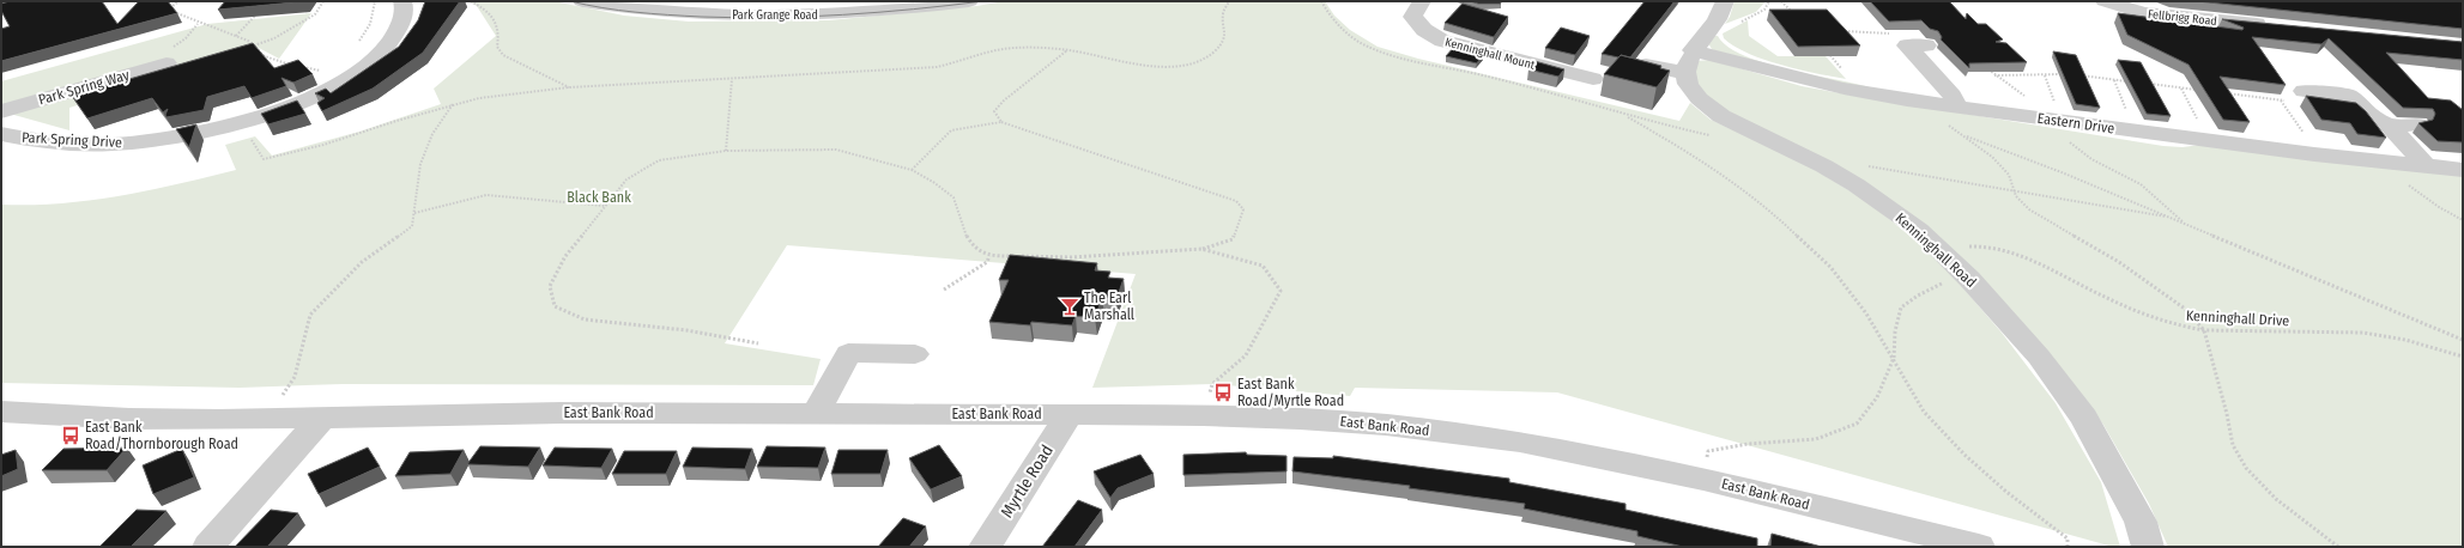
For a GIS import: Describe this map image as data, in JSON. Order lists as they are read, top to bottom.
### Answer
{
  "streets": {
    "street": [
      "Park Grange Road",
      "Fellbrigg Road",
      "Kenninghall Mount",
      "Park Spring Way",
      "Eastern Drive",
      "Park Spring Drive",
      "Kenninghall Road",
      "East Bank Road",
      "Myrtle Road"
    ],
    "path": ["Kenninghall Drive"]
  },
  "crossings": [
    ["Kenninghall Road", "Kenninghall Drive"],
    ["East Bank Road", "Myrtle Road"]
  ],
  "parks": ["Black Bank"],
  "places": {
    "bar": ["The Earl Marshall"],
    "bus stop": ["East Bank Road/Myrtle Road", "East Bank Road/Thornborough Road"]
  }
}
